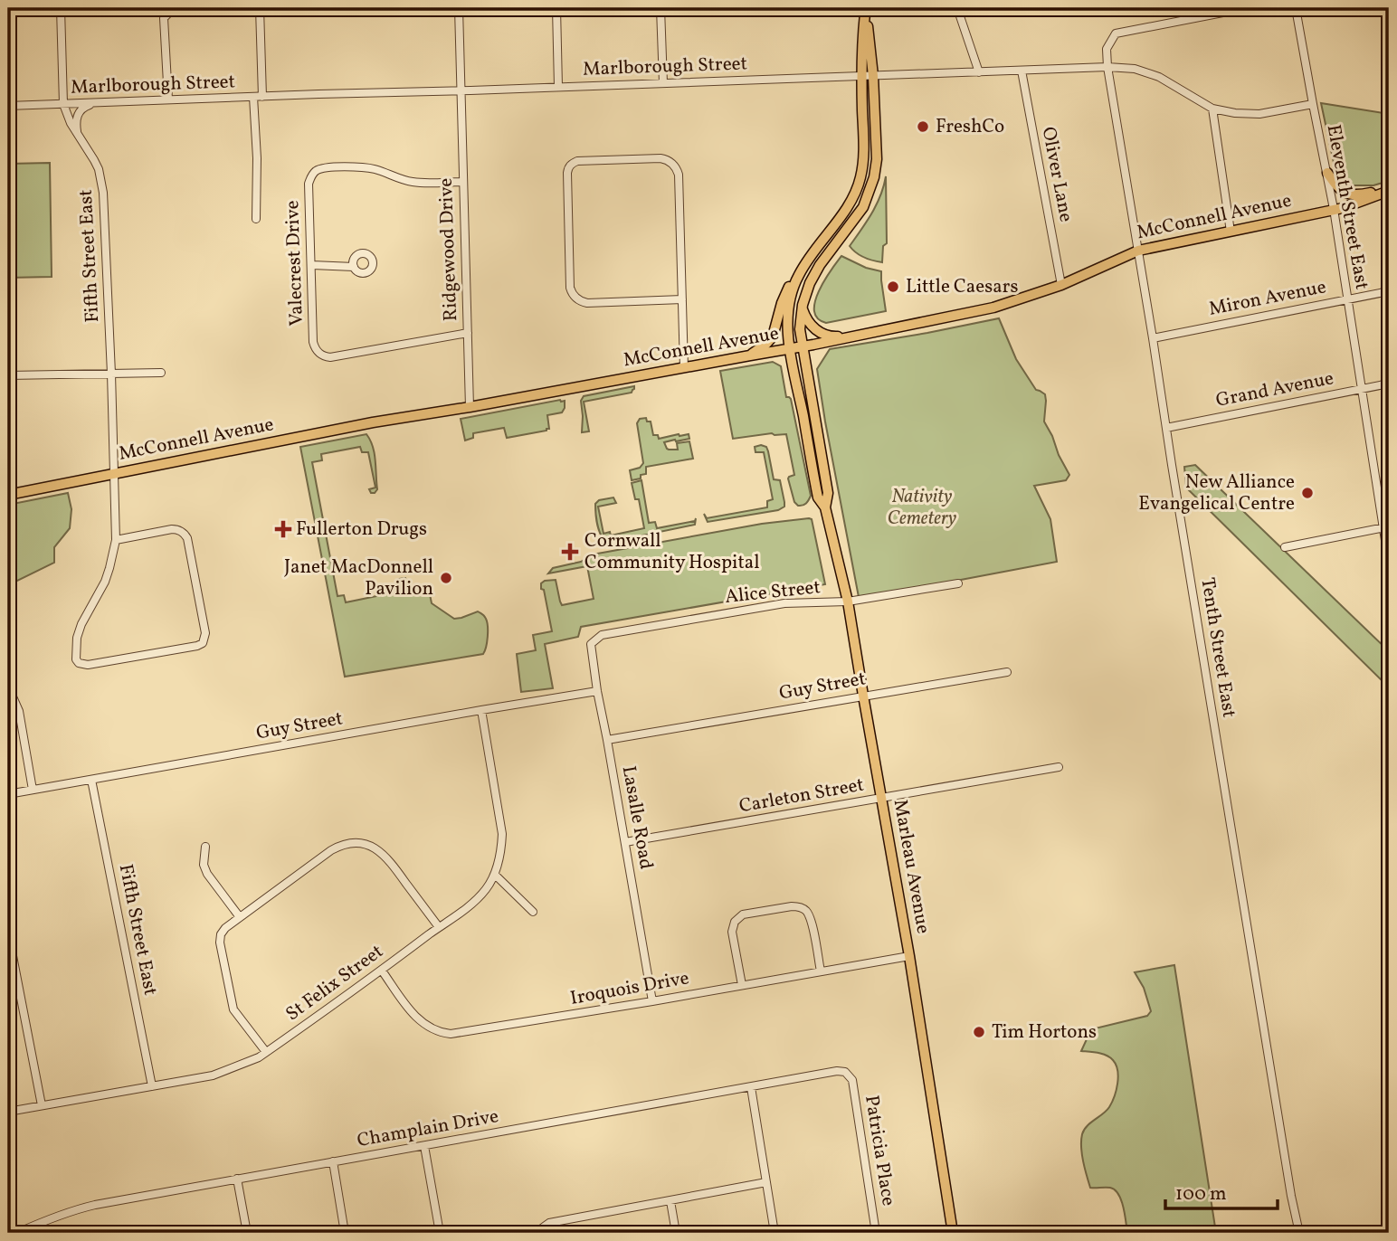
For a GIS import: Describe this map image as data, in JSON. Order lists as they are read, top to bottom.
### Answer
{
  "streets": {
    "main road": ["McConnell Avenue", "Marleau Avenue"],
    "street": [
      "Marlborough Street",
      "Oliver Lane",
      "Eleventh Street East",
      "Ridgewood Drive",
      "Fifth Street East",
      "Valecrest Drive",
      "Miron Avenue",
      "Grand Avenue",
      "Alice Street",
      "Tenth Street East",
      "Guy Street",
      "Carleton Street",
      "Lasalle Road",
      "St Felix Street",
      "Iroquois Drive",
      "Champlain Drive",
      "Patricia Place"
    ]
  },
  "crossings": [
    ["Marlborough Street", "Oliver Lane"],
    ["Marlborough Street", "Eleventh Street East"],
    ["Marlborough Street", "Ridgewood Drive"],
    ["Marlborough Street", "Fifth Street East"],
    ["Marlborough Street", "Tenth Street East"],
    ["Marlborough Street", "Marleau Avenue"],
    ["Oliver Lane", "McConnell Avenue"],
    ["Eleventh Street East", "McConnell Avenue"],
    ["Eleventh Street East", "Miron Avenue"],
    ["Eleventh Street East", "Grand Avenue"],
    ["McConnell Avenue", "Ridgewood Drive"],
    ["McConnell Avenue", "Fifth Street East"],
    ["McConnell Avenue", "Tenth Street East"],
    ["McConnell Avenue", "Marleau Avenue"],
    ["Ridgewood Drive", "Valecrest Drive"],
    ["Fifth Street East", "Guy Street"],
    ["Fifth Street East", "St Felix Street"],
    ["Miron Avenue", "Tenth Street East"],
    ["Grand Avenue", "Tenth Street East"],
    ["Alice Street", "Lasalle Road"],
    ["Alice Street", "Marleau Avenue"],
    ["Guy Street", "Lasalle Road"],
    ["Guy Street", "Marleau Avenue"],
    ["Guy Street", "St Felix Street"],
    ["Carleton Street", "Lasalle Road"],
    ["Carleton Street", "Marleau Avenue"],
    ["Lasalle Road", "Iroquois Drive"],
    ["Marleau Avenue", "Iroquois Drive"],
    ["St Felix Street", "Iroquois Drive"],
    ["Champlain Drive", "Patricia Place"]
  ],
  "parks": ["Nativity Cemetery"],
  "places": {
    "other": [
      "FreshCo",
      "Little Caesars",
      "New Alliance Evangelical Centre",
      "Janet MacDonnell Pavilion",
      "Tim Hortons"
    ],
    "health": ["Fullerton Drugs", "Cornwall Community Hospital"]
  },
  "scale_bar": "100 m"
}
